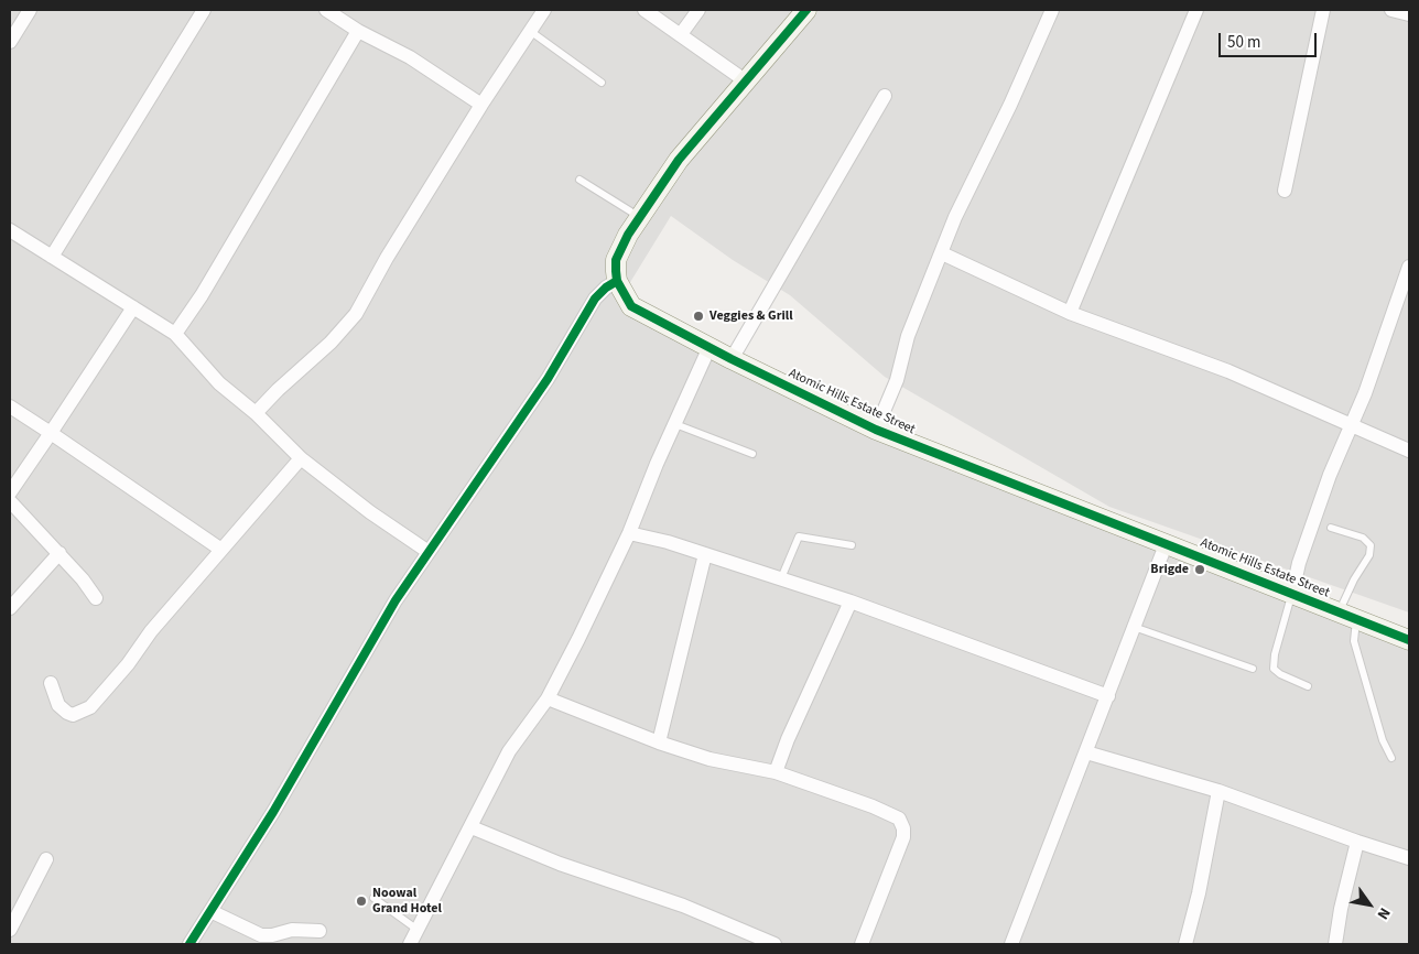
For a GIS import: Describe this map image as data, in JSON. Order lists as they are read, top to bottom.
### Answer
{
  "streets": {
    "street": ["Atomic Hills Estate Street"]
  },
  "places": ["Veggies & Grill", "Brigde", "Noowal Grand Hotel"],
  "scale_bar": "50 m",
  "north": "bottom right"
}
